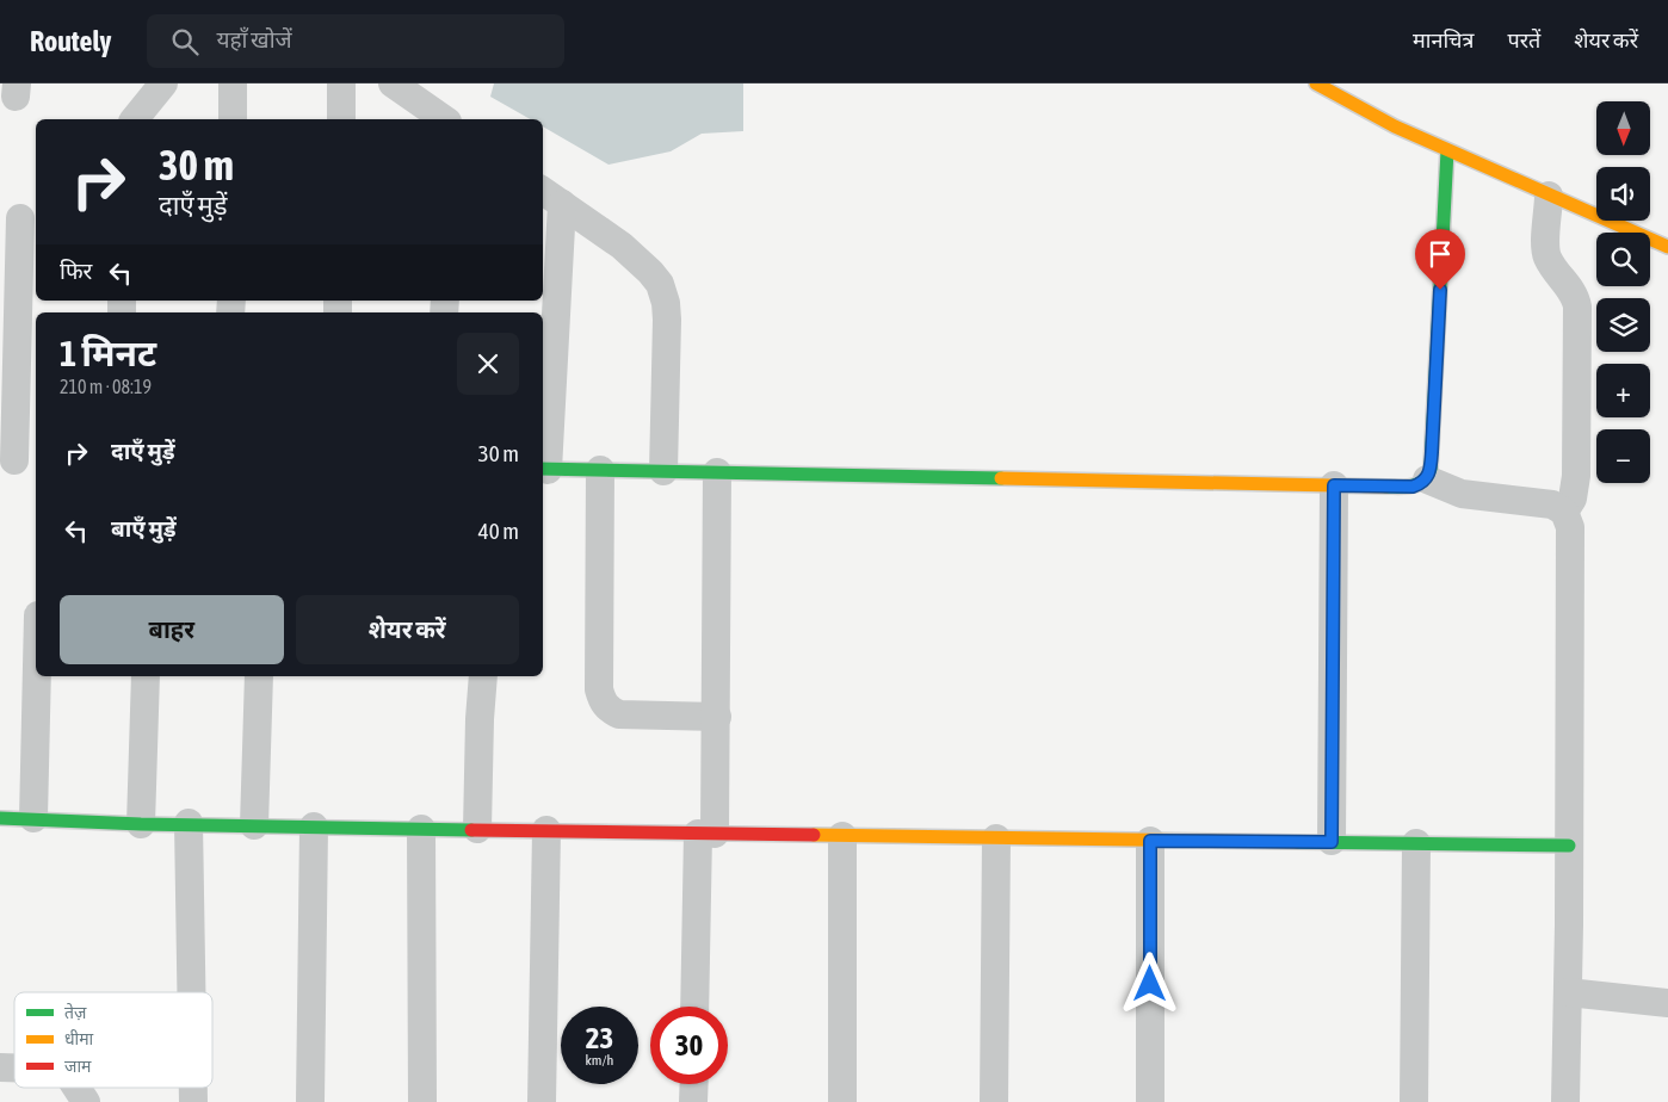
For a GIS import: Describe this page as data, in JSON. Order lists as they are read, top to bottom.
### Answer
{
  "legend": ["तेज़", "धीमा", "जाम"],
  "north": "bottom",
  "page": {
    "header": "Routely",
    "search": "यहाँ खोजें",
    "nav": ["मानचित्र", "परतें", "शेयर करें"],
    "map_buttons": ["+", "−"],
    "turn": ["30 m", "दाएँ मुड़ें"],
    "then": "फिर",
    "heading": ["1 मिनट", "210 m · 08:19"],
    "list": [
      {
        "name": "दाएँ मुड़ें",
        "value": "30 m"
      },
      {
        "name": "बाएँ मुड़ें",
        "value": "40 m"
      }
    ],
    "buttons": ["बाहर", "शेयर करें"],
    "speed": "23 km/h",
    "limit": "30"
  }
}
